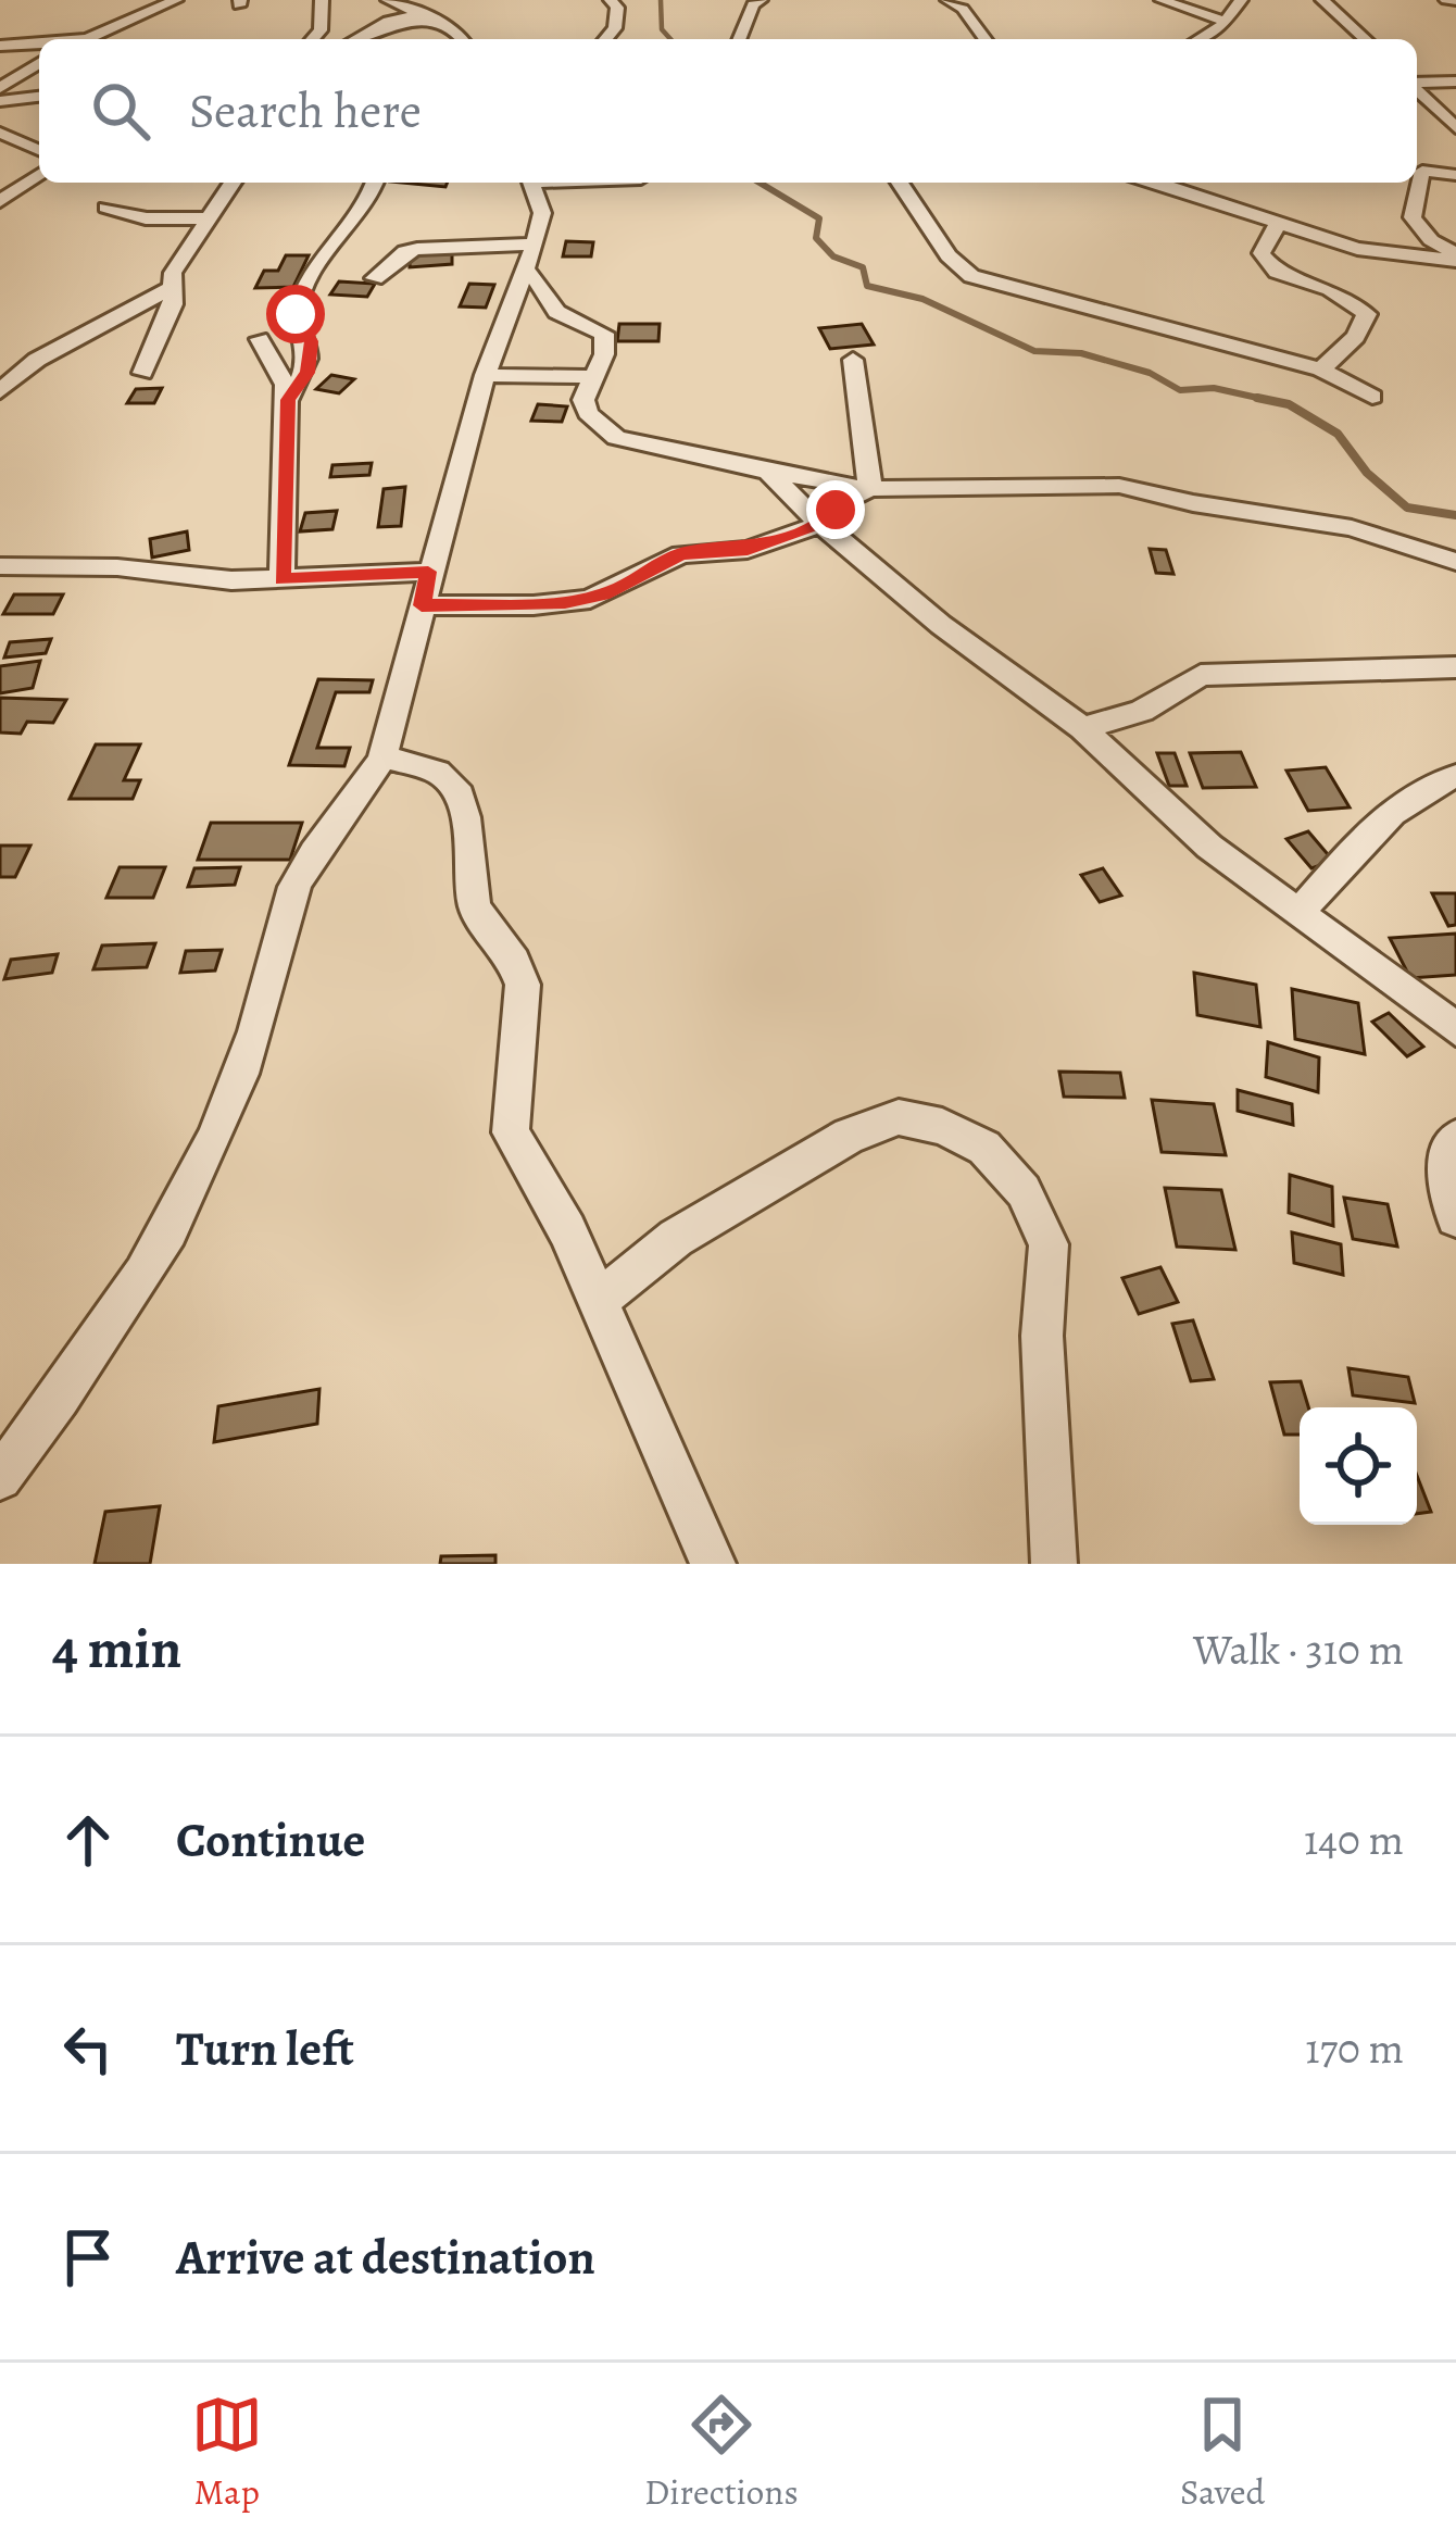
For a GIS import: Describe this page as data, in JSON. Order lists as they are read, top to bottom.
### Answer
{
  "page": {
    "search": "Search here",
    "heading": ["4 min", "Walk · 310 m"],
    "list": [
      ["Continue", "140 m"],
      ["Turn left", "170 m"],
      "Arrive at destination"
    ],
    "nav": ["Map", "Directions", "Saved"]
  }
}
